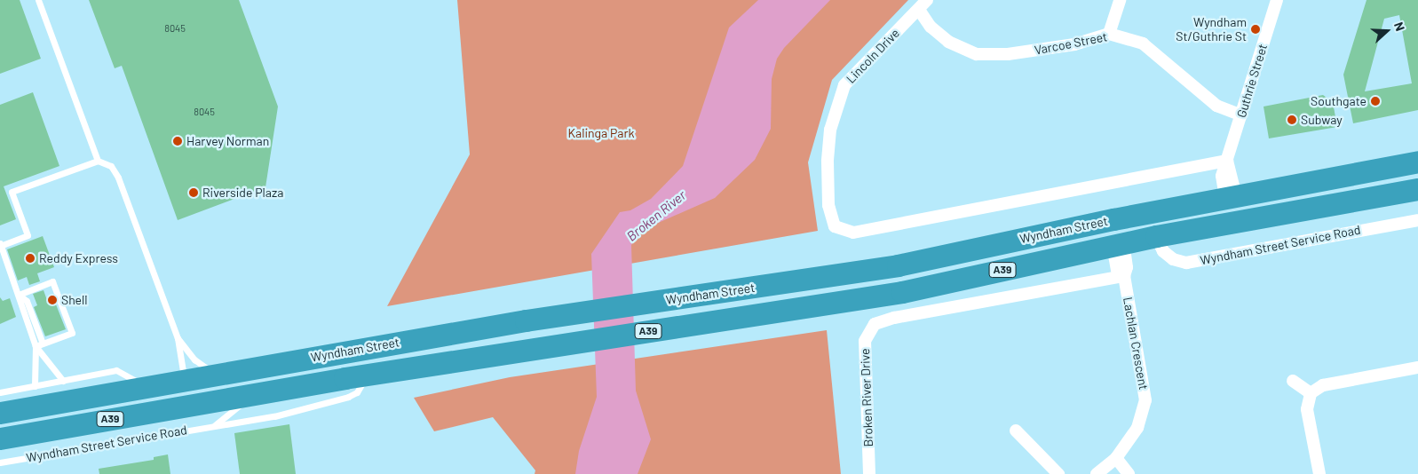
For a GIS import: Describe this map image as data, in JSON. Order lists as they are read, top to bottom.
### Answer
{
  "streets": {
    "highway": ["Wyndham Street", "A39"],
    "street": [
      "Varcoe Street",
      "Lincoln Drive",
      "Guthrie Street",
      "Wyndham Street Service Road",
      "Lachlan Crescent",
      "Broken River Drive"
    ]
  },
  "crossings": [
    ["Varcoe Street", "Lincoln Drive"],
    ["Varcoe Street", "Guthrie Street"],
    ["Lincoln Drive", "Guthrie Street"],
    ["Wyndham Street", "Wyndham Street Service Road"],
    ["Wyndham Street", "Lachlan Crescent"],
    ["Lachlan Crescent", "Broken River Drive"]
  ],
  "water": ["Broken River"],
  "parks": ["Kalinga Park"],
  "places": [
    "Wyndham St/Guthrie St",
    "Southgate",
    "Subway",
    "Harvey Norman",
    "Riverside Plaza",
    "Reddy Express",
    "Shell"
  ],
  "house_numbers": ["8045", "8045"],
  "north": "right"
}
